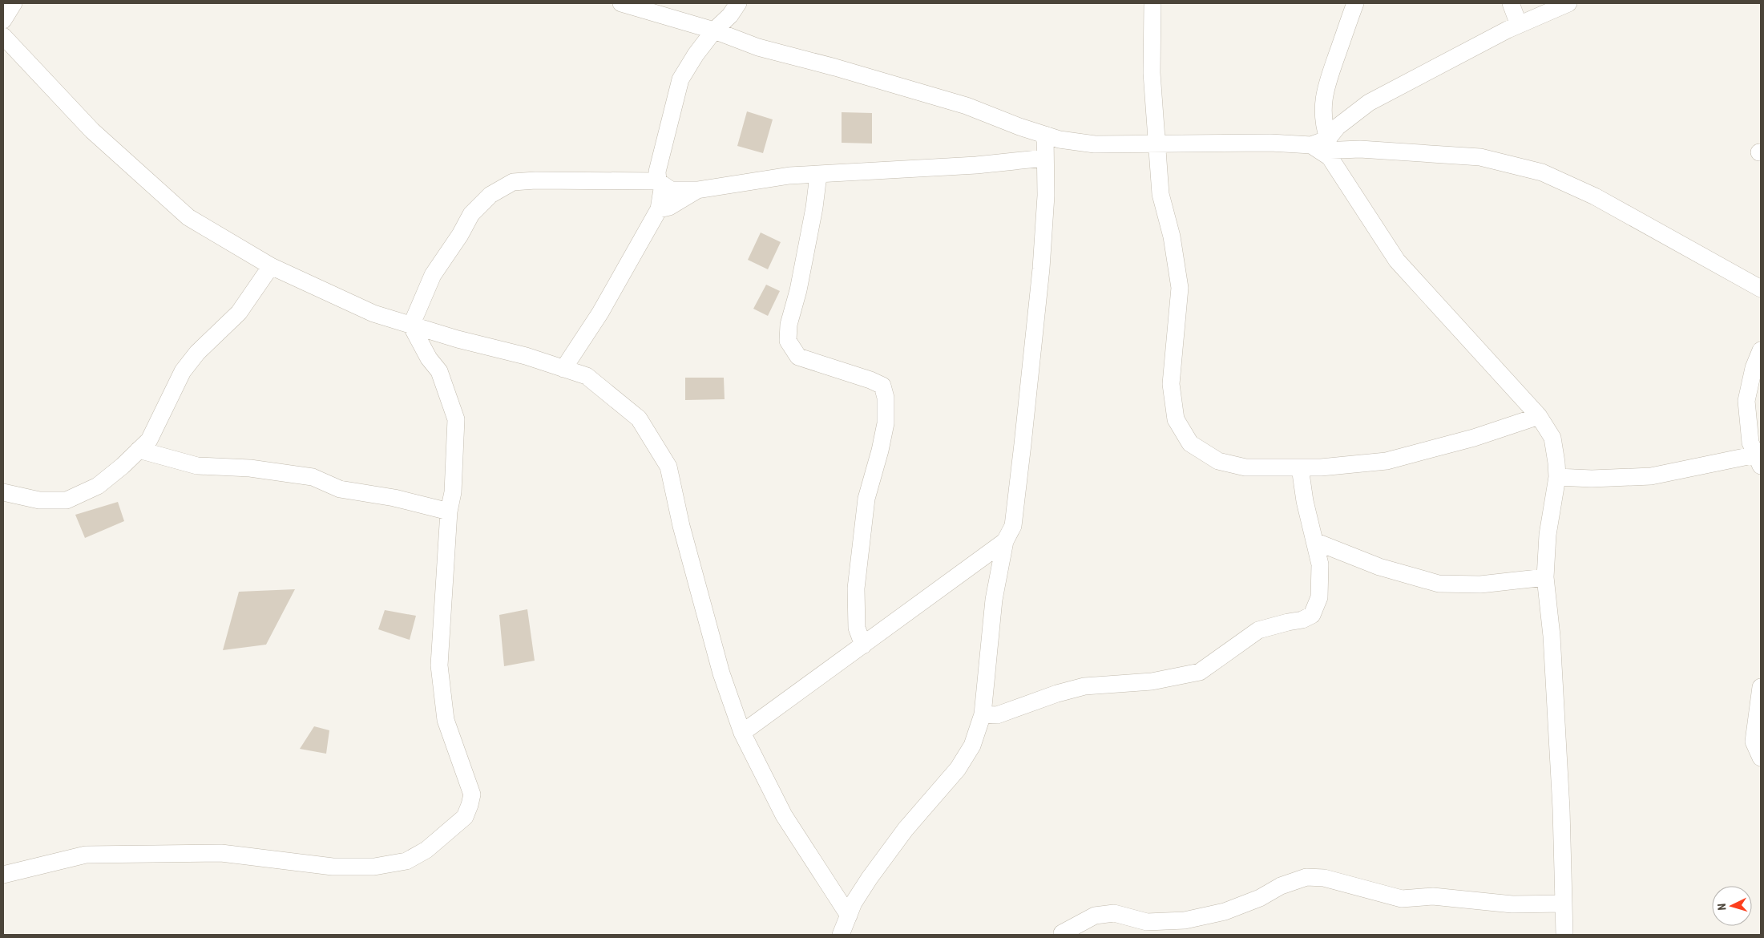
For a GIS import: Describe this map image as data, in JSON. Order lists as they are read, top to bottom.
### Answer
{
  "north": "left"
}
